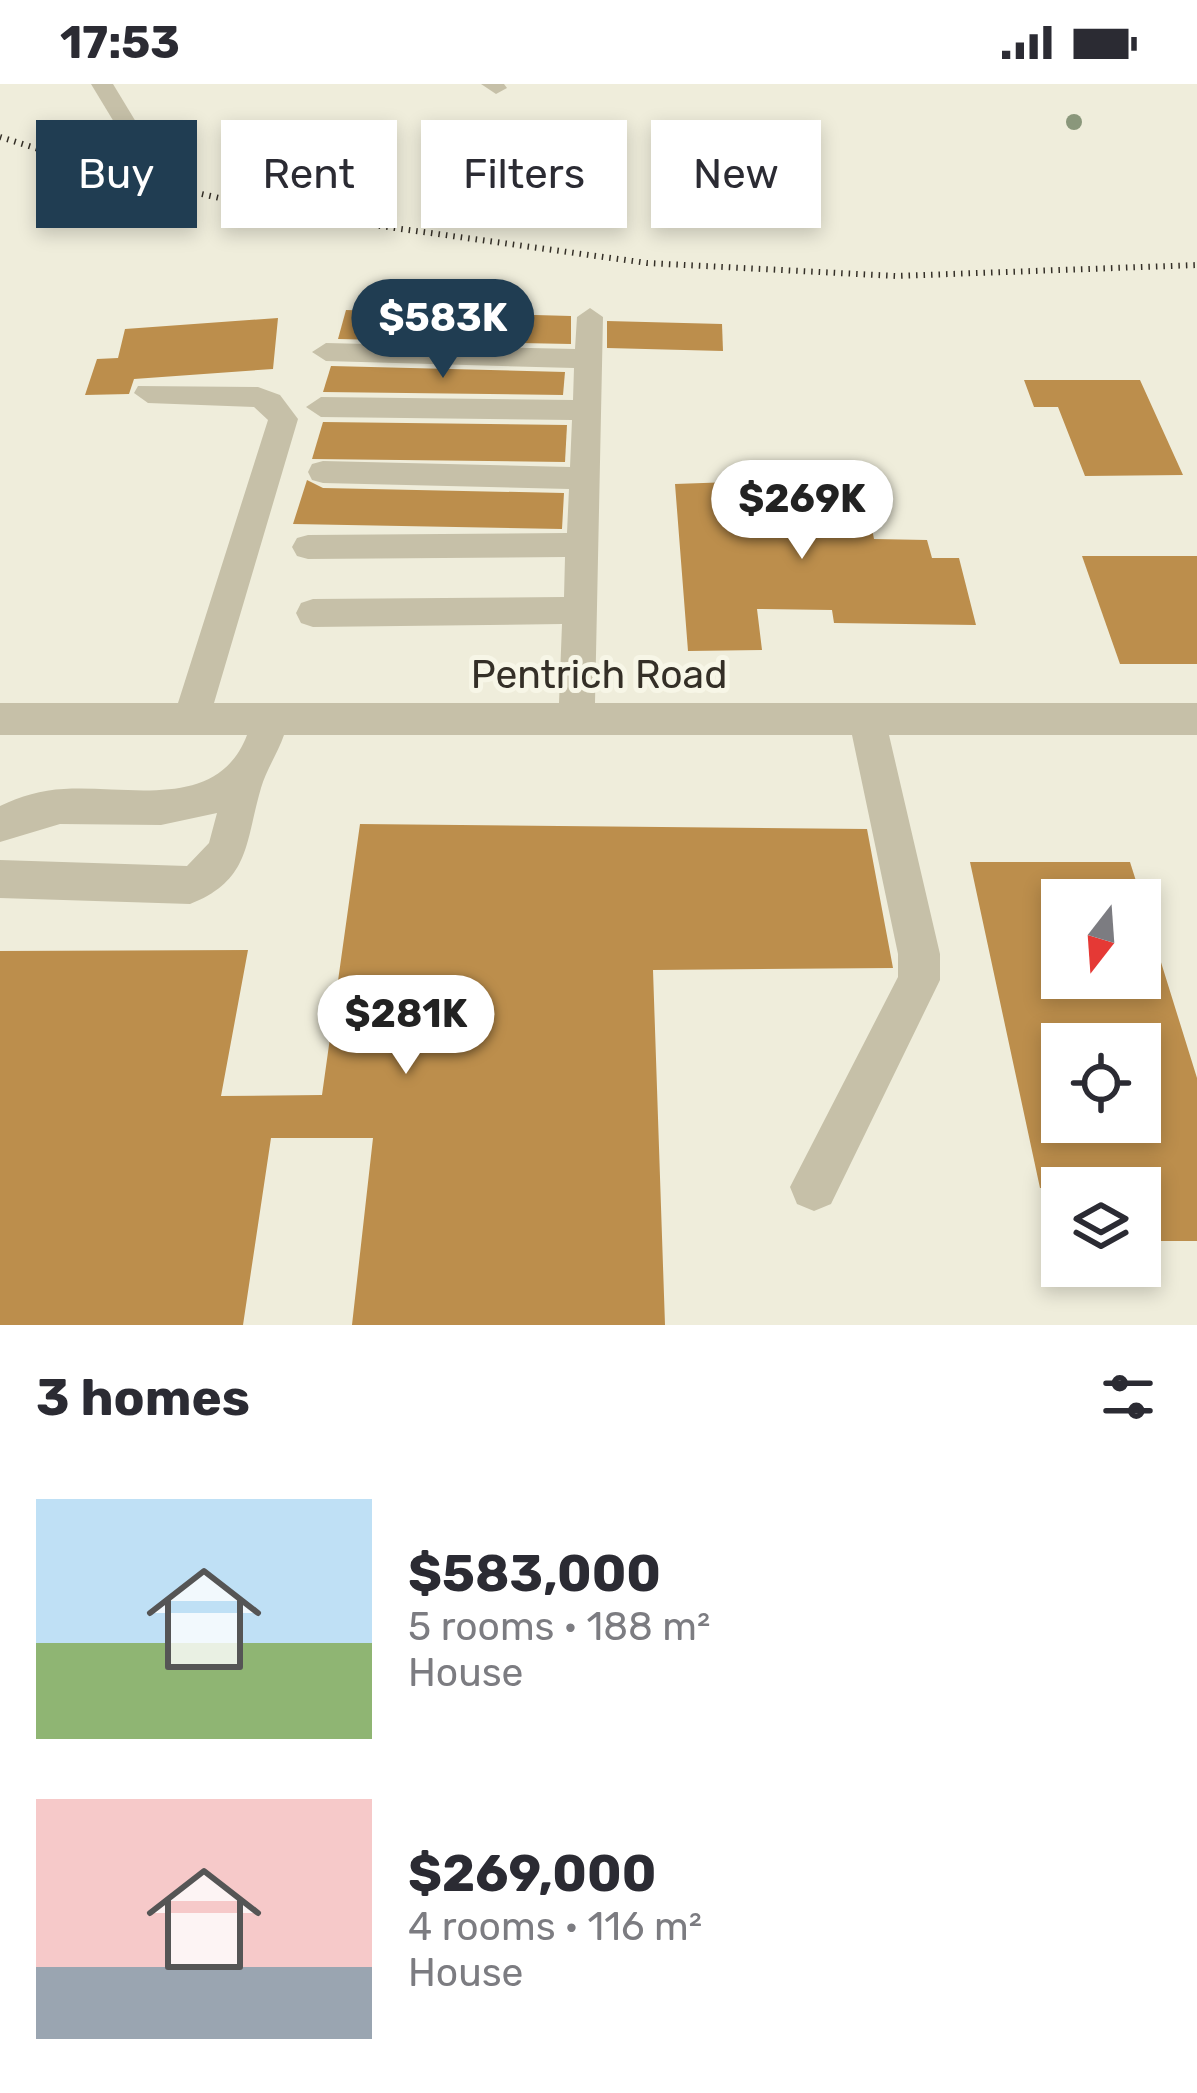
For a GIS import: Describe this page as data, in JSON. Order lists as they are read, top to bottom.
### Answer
{
  "streets": {
    "street": ["Pentrich Road"]
  },
  "north": "bottom",
  "page": {
    "status": "17:53",
    "chip": [
      "Buy",
      "Rent",
      "Filters",
      "New"
    ],
    "price": ["$583K", "$269K", "$281K"],
    "heading": "3 homes",
    "list": [
      {
        "name": "$583,000",
        "note": "5 rooms · 188 m² · House"
      },
      {
        "name": "$269,000",
        "note": "4 rooms · 116 m² · House"
      }
    ]
  }
}
